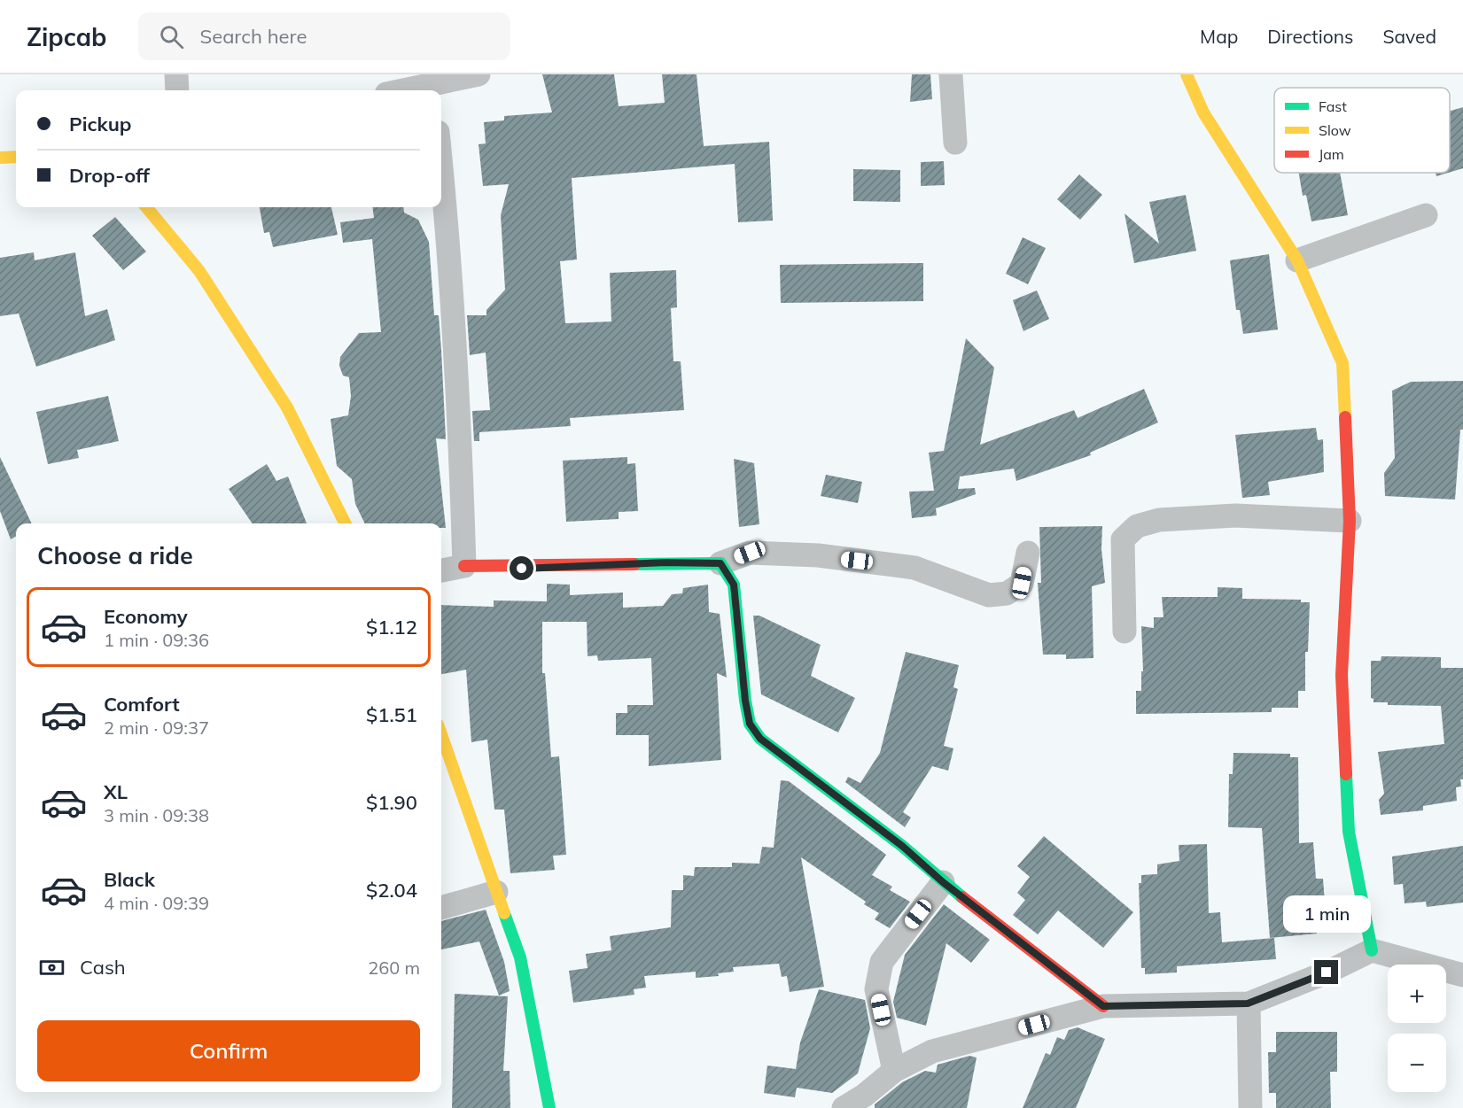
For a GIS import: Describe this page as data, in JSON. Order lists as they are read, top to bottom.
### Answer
{
  "legend": ["Fast", "Slow", "Jam"],
  "page": {
    "header": "Zipcab",
    "search": "Search here",
    "nav": ["Map", "Directions", "Saved"],
    "banner": ["Pickup", "Drop-off"],
    "heading": "Choose a ride",
    "list": [
      {
        "name": "Economy",
        "note": "1 min · 09:36",
        "value": "$1.12"
      },
      {
        "name": "Comfort",
        "note": "2 min · 09:37",
        "value": "$1.51"
      },
      {
        "name": "XL",
        "note": "3 min · 09:38",
        "value": "$1.90"
      },
      {
        "name": "Black",
        "note": "4 min · 09:39",
        "value": "$2.04"
      }
    ],
    "bubble": "1 min",
    "pay": ["Cash", "260 m"],
    "map_buttons": ["+", "−"],
    "buttons": "Confirm"
  }
}
